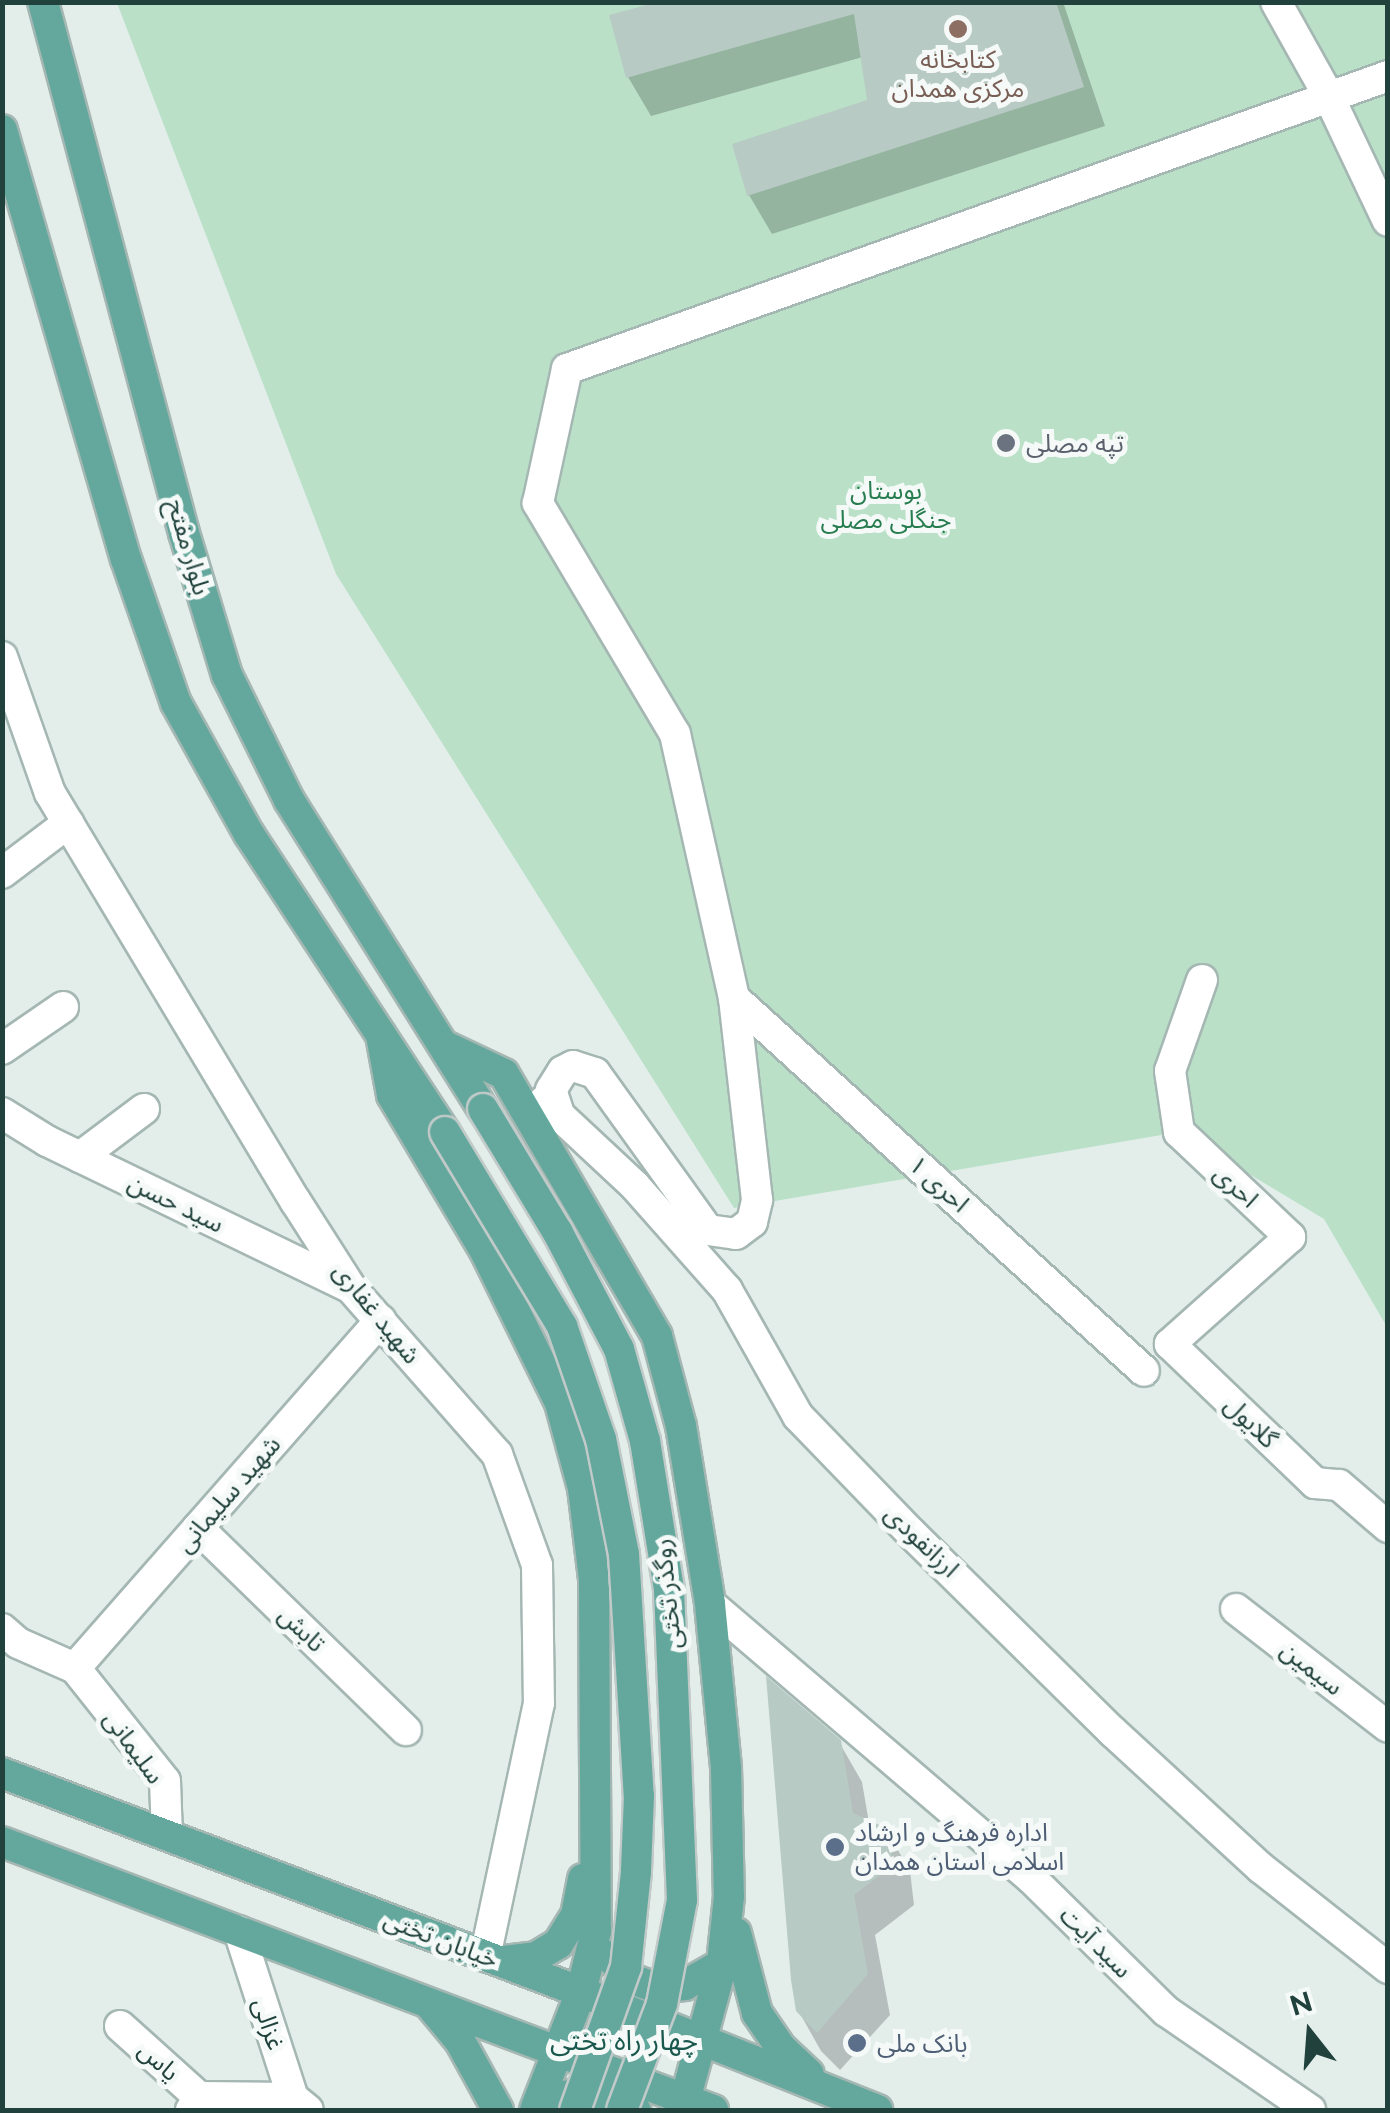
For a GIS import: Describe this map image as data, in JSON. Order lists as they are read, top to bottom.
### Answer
{
  "streets": {
    "main road": ["بلوار مفتح", "روگذر تختی", "خیابان تختی"],
    "street": [
      "احری ۱",
      "احری",
      "سید حسن",
      "شهید غفاری",
      "گلایول",
      "شهید سلیمانی",
      "ارزانفودی",
      "تابش",
      "سیمین",
      "سلیمانی",
      "سید آیت",
      "غزالی",
      "یاس"
    ]
  },
  "crossings": [
    ["بلوار مفتح", "روگذر تختی"],
    ["احری", "گلایول"],
    ["سید حسن", "شهید غفاری"],
    ["شهید غفاری", "شهید سلیمانی"],
    ["شهید غفاری", "خیابان تختی"],
    ["شهید سلیمانی", "تابش"],
    ["شهید سلیمانی", "سلیمانی"],
    ["سلیمانی", "خیابان تختی"]
  ],
  "districts": ["چهار راه تختی"],
  "parks": ["بوستان جنگلی مصلی"],
  "places": [
    "کتابخانه مرکزی همدان",
    "تپه مصلی",
    "اداره فرهنگ و ارشاد اسلامی استان همدان",
    "بانک ملی"
  ],
  "north": "top"
}
